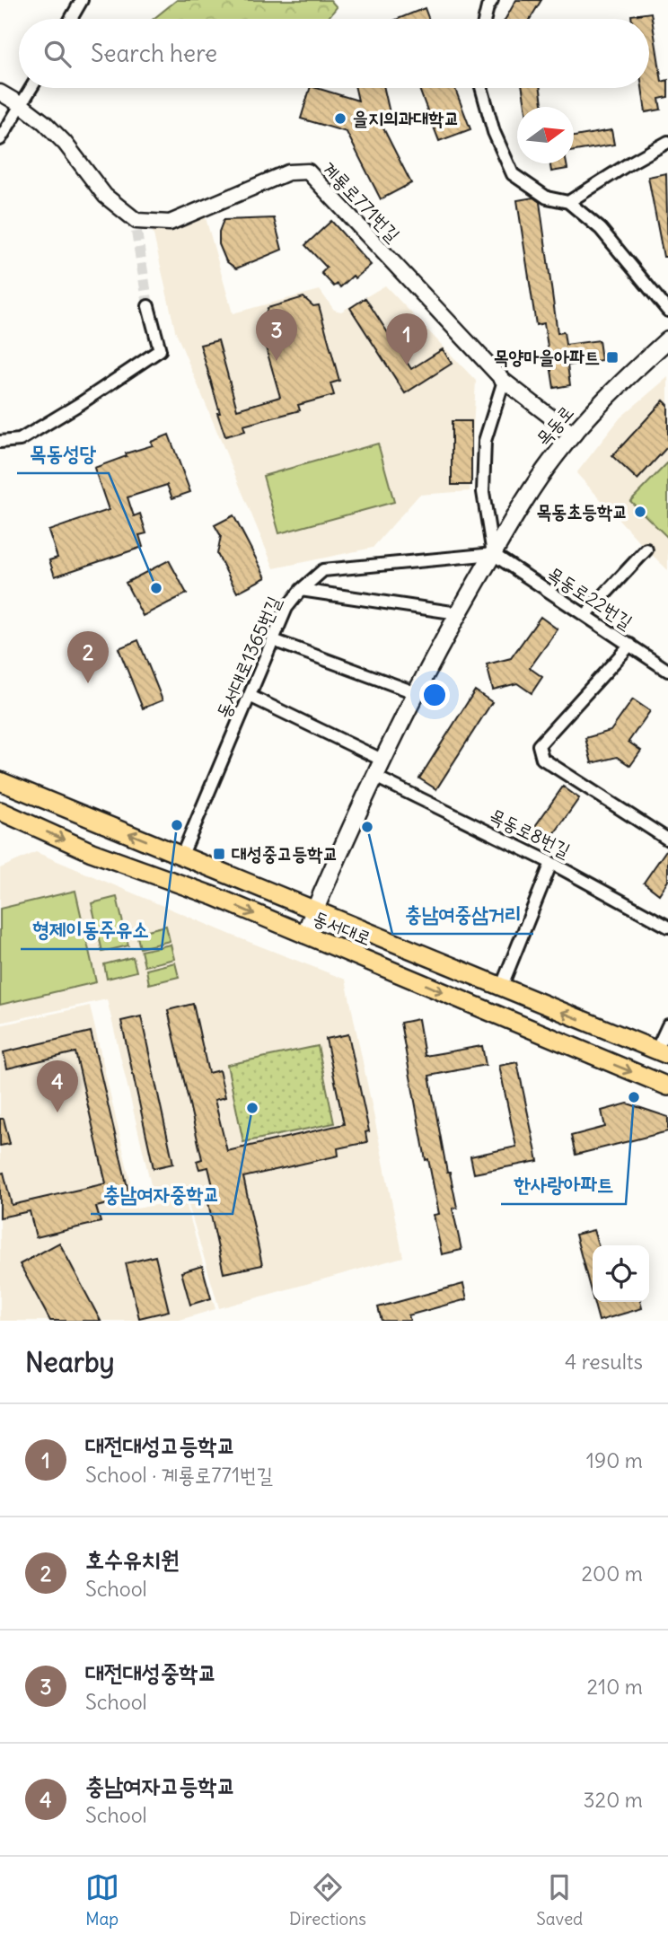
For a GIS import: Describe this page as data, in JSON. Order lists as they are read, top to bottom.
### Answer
{
  "streets": {
    "main road": ["목동로", "동서대로"],
    "street": [
      "계룡로771번길",
      "목동로22번길",
      "동서대로1365번길",
      "목동로8번길"
    ]
  },
  "crossings": [
    ["계룡로771번길", "목동로"],
    ["목동로", "목동로22번길"],
    ["목동로", "동서대로1365번길"],
    ["목동로", "목동로8번길"],
    ["목동로", "동서대로"],
    ["목동로22번길", "동서대로1365번길"],
    ["동서대로1365번길", "동서대로"]
  ],
  "places": {
    "other": [
      "을지의과대학교",
      "목동초등학교",
      "목동성당",
      "형제이동주유소",
      "충남여중삼거리",
      "한사랑아파트",
      "충남여자중학교"
    ],
    "transit": ["목양마을아파트", "대성중고등학교"]
  },
  "north": "right",
  "page": {
    "search": "Search here",
    "pins": [
      "3",
      "1",
      "2",
      "4"
    ],
    "heading": ["Nearby", "4 results"],
    "list": [
      {
        "mark": "1",
        "name": "대전대성고등학교",
        "note": "School · 계룡로771번길",
        "value": "190 m"
      },
      {
        "mark": "2",
        "name": "호수유치원",
        "note": "School",
        "value": "200 m"
      },
      {
        "mark": "3",
        "name": "대전대성중학교",
        "note": "School",
        "value": "210 m"
      },
      {
        "mark": "4",
        "name": "충남여자고등학교",
        "note": "School",
        "value": "320 m"
      }
    ],
    "nav": ["Map", "Directions", "Saved"]
  }
}
